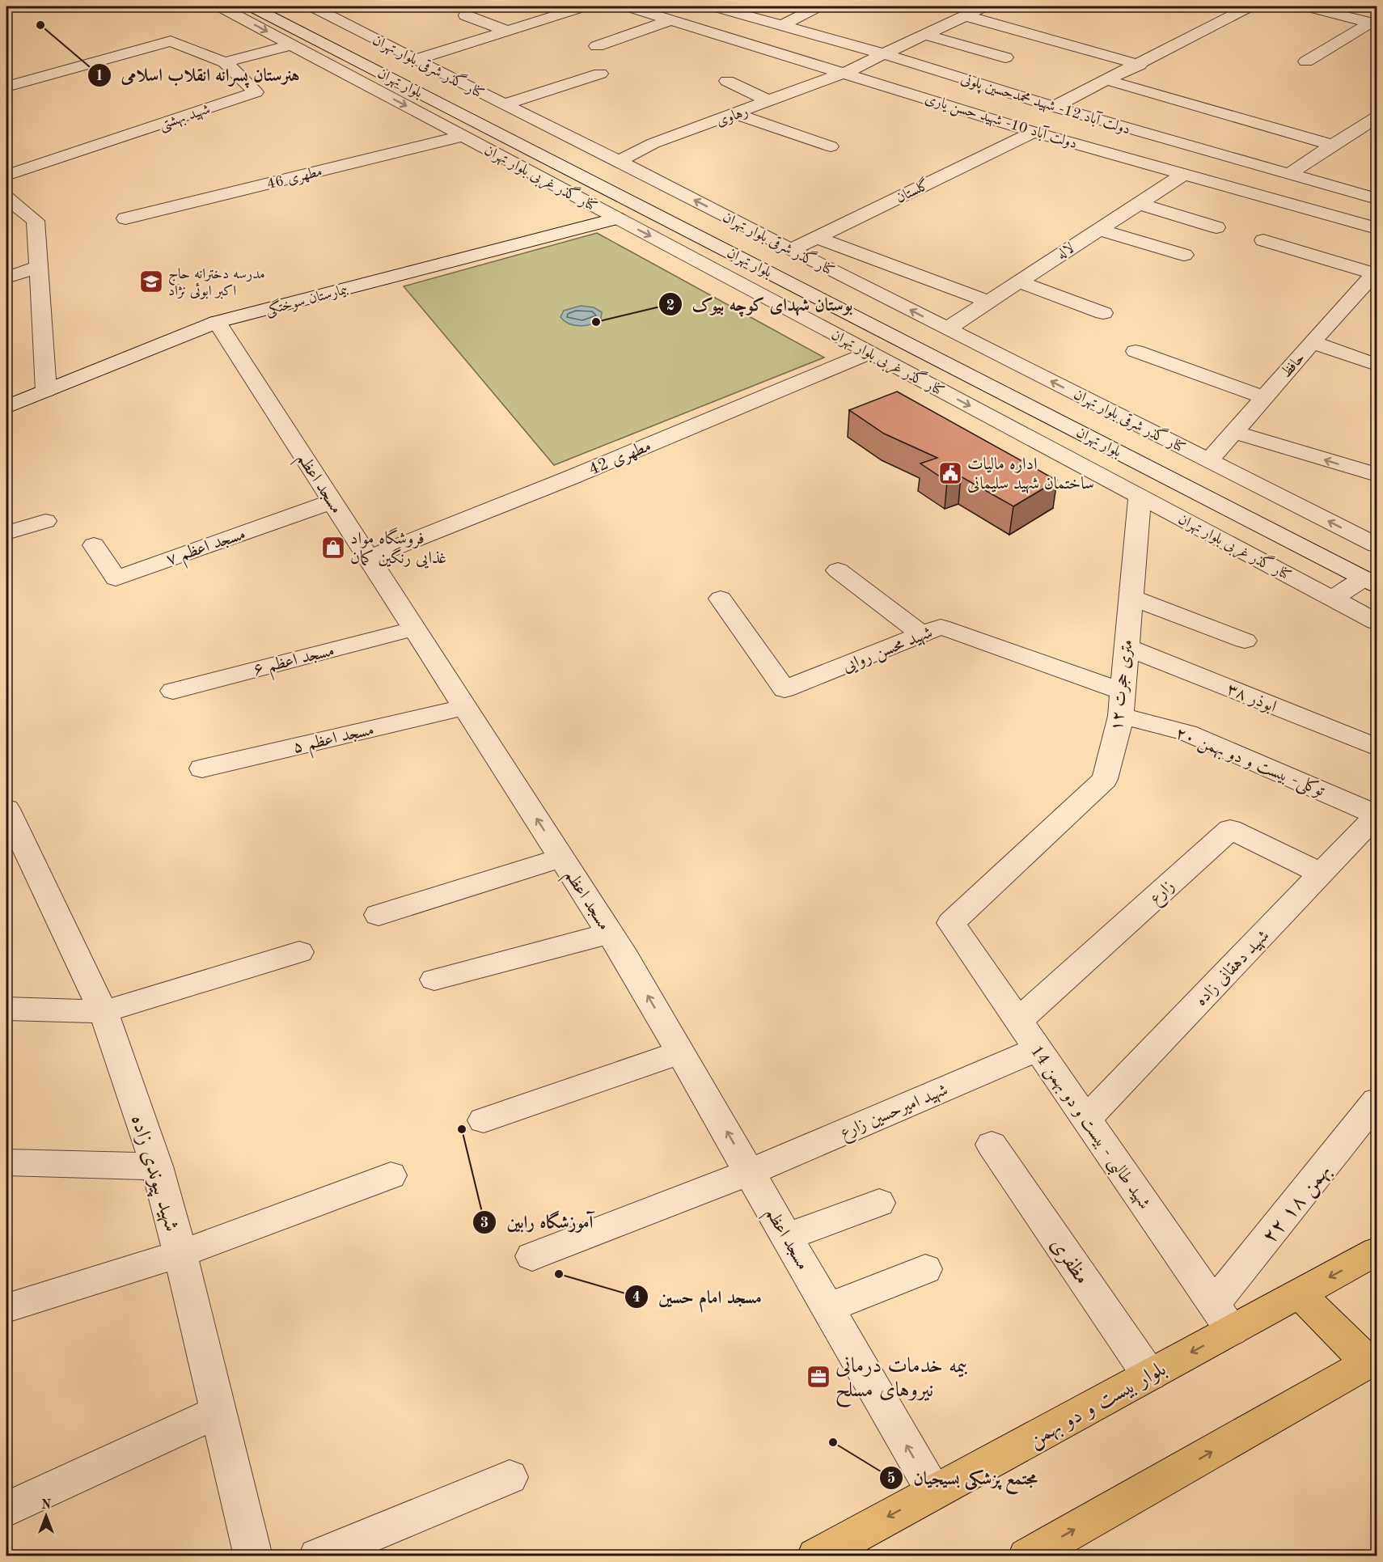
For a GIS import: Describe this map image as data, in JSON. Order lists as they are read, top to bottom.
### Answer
{
  "streets": {
    "main road": ["بلوار بیست و دو بهمن"],
    "street": [
      "کنار گذر شرقی بلوار تهران",
      "بلوار تهران",
      "دولت آباد 12- شهید محمدحسین پلونی",
      "رهاوی",
      "شهید بهشتی",
      "دولت آباد 10- شهید حسن یاری",
      "مطهری 46",
      "کنار گذر غربی بلوار تهران",
      "گلستان",
      "لاله",
      "بیمارستان سوختگی",
      "حافظ",
      "مطهری 42",
      "مسجد اعظم",
      "مسجد اعظم ۷",
      "شهید محسن روایی",
      "مسجد اعظم ۶",
      "۱۲ متری حجرت",
      "۳۸ ابوذر",
      "مسجد اعظم ۵",
      "توکلی- بیست و دو بهمن ۲۰",
      "زارع",
      "شهید دهقانی زاده",
      "شهید امیرحسین زارع",
      "شهید طالبی - بیست و دو بهمن 14",
      "شهید پیوندی زاده",
      "۲۲ بهمن ۱۸",
      "مظفری"
    ]
  },
  "crossings": [
    ["کنار گذر شرقی بلوار تهران", "رهاوی"],
    ["کنار گذر شرقی بلوار تهران", "گلستان"],
    ["کنار گذر شرقی بلوار تهران", "لاله"],
    ["کنار گذر شرقی بلوار تهران", "حافظ"],
    ["دولت آباد 12- شهید محمدحسین پلونی", "رهاوی"],
    ["رهاوی", "دولت آباد 10- شهید حسن یاری"],
    ["دولت آباد 10- شهید حسن یاری", "گلستان"],
    ["دولت آباد 10- شهید حسن یاری", "لاله"],
    ["مطهری 46", "کنار گذر غربی بلوار تهران"],
    ["کنار گذر غربی بلوار تهران", "بیمارستان سوختگی"],
    ["کنار گذر غربی بلوار تهران", "مطهری 42"],
    ["کنار گذر غربی بلوار تهران", "۱۲ متری حجرت"],
    ["بیمارستان سوختگی", "مسجد اعظم"],
    ["مطهری 42", "مسجد اعظم"],
    ["مسجد اعظم", "مسجد اعظم ۷"],
    ["مسجد اعظم", "مسجد اعظم ۶"],
    ["مسجد اعظم", "مسجد اعظم ۵"],
    ["مسجد اعظم", "شهید امیرحسین زارع"],
    ["مسجد اعظم", "بلوار بیست و دو بهمن"],
    ["شهید محسن روایی", "۱۲ متری حجرت"],
    ["شهید محسن روایی", "توکلی- بیست و دو بهمن ۲۰"],
    ["۱۲ متری حجرت", "۳۸ ابوذر"],
    ["۱۲ متری حجرت", "توکلی- بیست و دو بهمن ۲۰"],
    ["۱۲ متری حجرت", "شهید طالبی - بیست و دو بهمن 14"],
    ["توکلی- بیست و دو بهمن ۲۰", "شهید دهقانی زاده"],
    ["زارع", "شهید دهقانی زاده"],
    ["زارع", "شهید طالبی - بیست و دو بهمن 14"],
    ["شهید دهقانی زاده", "شهید طالبی - بیست و دو بهمن 14"],
    ["شهید امیرحسین زارع", "شهید طالبی - بیست و دو بهمن 14"],
    ["شهید طالبی - بیست و دو بهمن 14", "۲۲ بهمن ۱۸"],
    ["شهید طالبی - بیست و دو بهمن 14", "بلوار بیست و دو بهمن"],
    ["۲۲ بهمن ۱۸", "بلوار بیست و دو بهمن"],
    ["مظفری", "بلوار بیست و دو بهمن"]
  ],
  "one_way": ["مسجد اعظم"],
  "places": {
    "other": [
      "هنرستان پسرانه انقلاب اسلامی",
      "بوستان شهدای کوچه بیوک",
      "آموزشگاه رابین",
      "مسجد امام حسین",
      "مجتمع پزشکی بسیجیان"
    ],
    "school or university": ["مدرسه دخترانه حاج اکبر ابوئی نژاد"],
    "public building": ["اداره مالیات ساختمان شهید سلیمانی"],
    "shop": ["فروشگاه مواد غذایی رنگین کمان"],
    "office": ["بیمه خدمات درمانی نیروهای مسلح"]
  },
  "north": "top"
}
